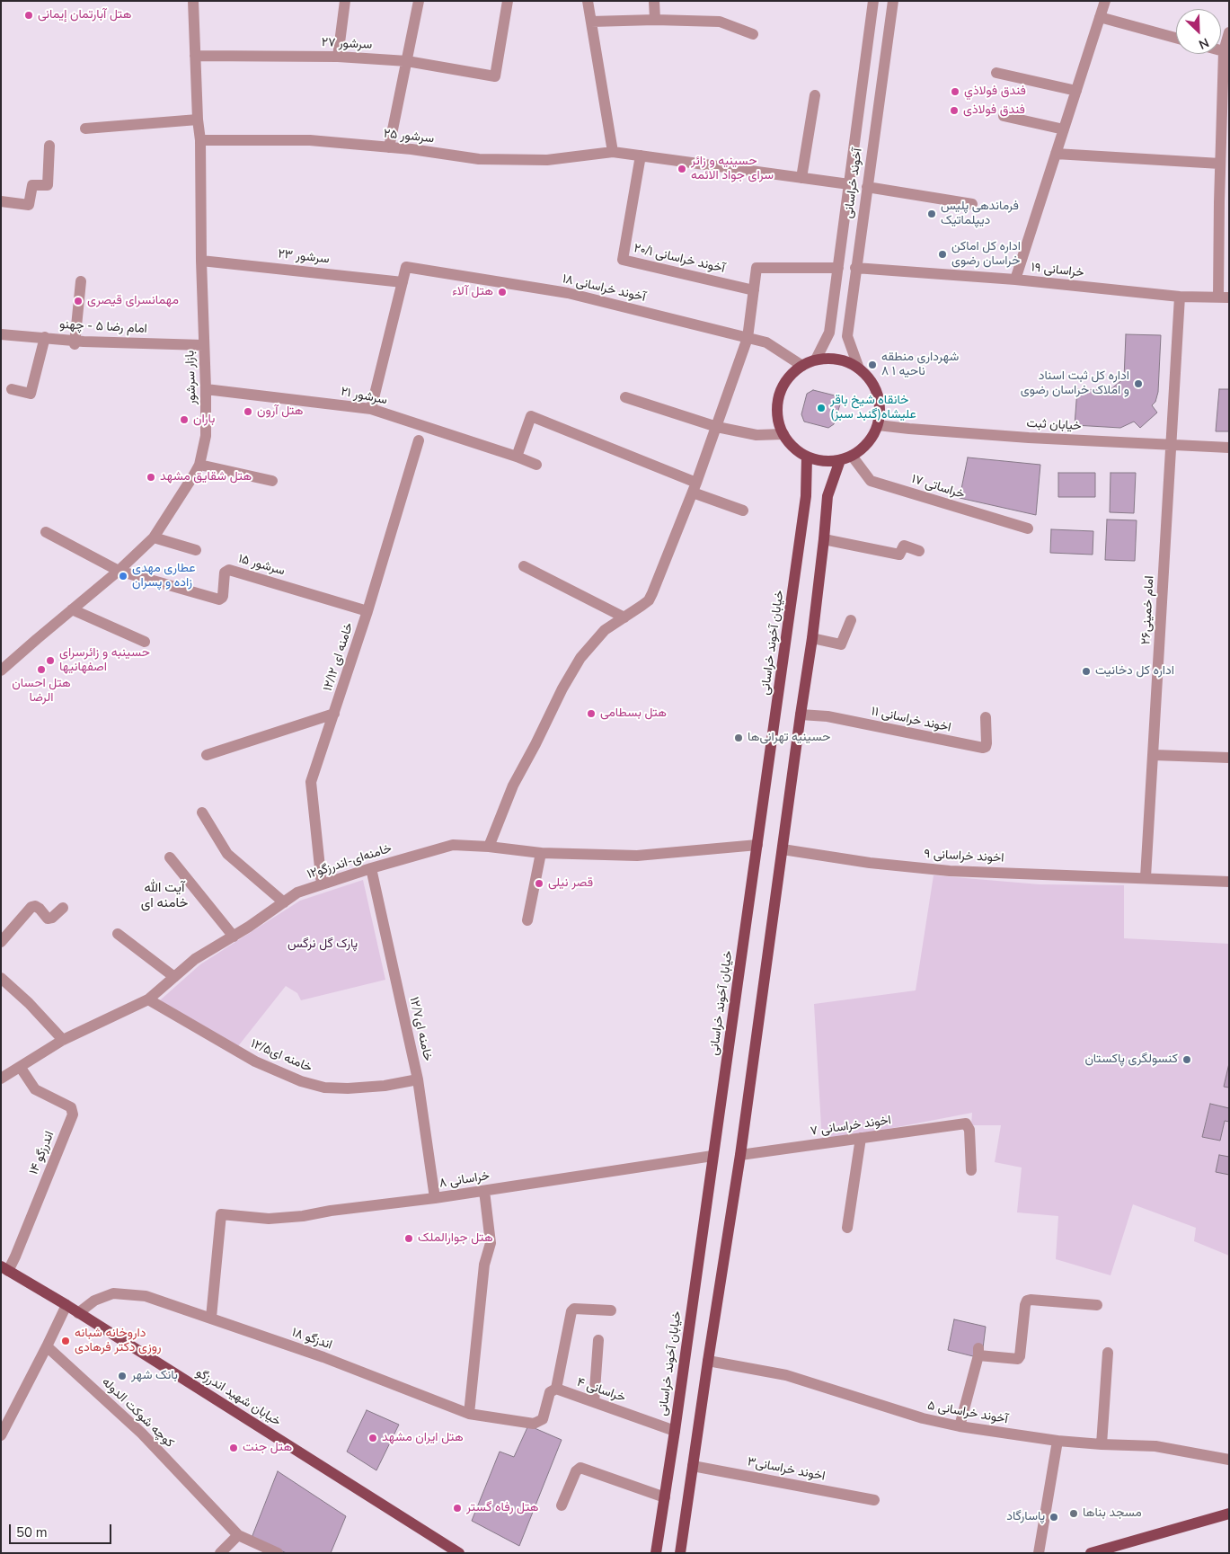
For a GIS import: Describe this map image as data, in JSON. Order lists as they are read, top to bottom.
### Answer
{
  "streets": {
    "main road": ["خیابان آخوند خراسانی", "خیابان شهید اندرزگو"],
    "street": [
      "سرشور ۲۷",
      "سرشور ۲۵",
      "آخوند خراسانی",
      "سرشور ۲۳",
      "آخوند خراسانی ۲۰/۱",
      "خراسانی ۱۹",
      "آخوند خراسانی ۱۸",
      "امام رضا ۵ - چهنو",
      "بازار سرشور",
      "سرشور ۲۱",
      "خیابان ثبت",
      "خراساتی ۱۷",
      "سرشور ۱۵",
      "امام خمینی۲۶",
      "خامنه ای ۱۲/۱۲",
      "اخوند خراسانی ۱۱",
      "اخوند خراسانی ۹",
      "خامنه‌ای-اندرزگو۱۲",
      "خامنه ای۱۲/۷",
      "خامنه ای۱۲/۵",
      "اخوند خراسانی ۷",
      "اندرزگو ۱۴",
      "خراسانی ۸",
      "اندزگو ۱۸",
      "خراسانی ۴",
      "کوچه شوکت الدوله",
      "آخوند خراسانی ۵",
      "اخوند خراسانی۳"
    ]
  },
  "crossings": [
    ["سرشور ۲۷", "بازار سرشور"],
    ["سرشور ۲۵", "بازار سرشور"],
    ["آخوند خراسانی", "خراسانی ۱۹"],
    ["آخوند خراسانی", "آخوند خراسانی ۱۸"],
    ["آخوند خراسانی", "خیابان ثبت"],
    ["آخوند خراسانی", "خراساتی ۱۷"],
    ["آخوند خراسانی", "خیابان آخوند خراسانی"],
    ["سرشور ۲۳", "آخوند خراسانی ۱۸"],
    ["سرشور ۲۳", "بازار سرشور"],
    ["خراسانی ۱۹", "امام خمینی۲۶"],
    ["آخوند خراسانی ۱۸", "خیابان ثبت"],
    ["آخوند خراسانی ۱۸", "خراساتی ۱۷"],
    ["آخوند خراسانی ۱۸", "خیابان آخوند خراسانی"],
    ["امام رضا ۵ - چهنو", "بازار سرشور"],
    ["بازار سرشور", "سرشور ۲۱"],
    ["بازار سرشور", "سرشور ۱۵"],
    ["خیابان ثبت", "خراساتی ۱۷"],
    ["خیابان ثبت", "امام خمینی۲۶"],
    ["خیابان ثبت", "خیابان آخوند خراسانی"],
    ["خراساتی ۱۷", "خیابان آخوند خراسانی"],
    ["سرشور ۱۵", "خامنه ای ۱۲/۱۲"],
    ["امام خمینی۲۶", "اخوند خراسانی ۹"],
    ["خیابان آخوند خراسانی", "خامنه‌ای-اندرزگو۱۲"],
    ["خیابان آخوند خراسانی", "خراسانی ۸"],
    ["خیابان آخوند خراسانی", "خراسانی ۴"],
    ["خامنه ای ۱۲/۱۲", "خامنه‌ای-اندرزگو۱۲"],
    ["خامنه‌ای-اندرزگو۱۲", "خامنه ای۱۲/۷"],
    ["خامنه‌ای-اندرزگو۱۲", "خامنه ای۱۲/۵"],
    ["خامنه‌ای-اندرزگو۱۲", "اندرزگو ۱۴"],
    ["خامنه ای۱۲/۷", "خامنه ای۱۲/۵"],
    ["خامنه ای۱۲/۷", "خراسانی ۸"],
    ["اندرزگو ۱۴", "خیابان شهید اندرزگو"],
    ["خراسانی ۸", "اندزگو ۱۸"],
    ["اندزگو ۱۸", "خراسانی ۴"],
    ["اندزگو ۱۸", "خیابان شهید اندرزگو"]
  ],
  "districts": ["آیت الله خامنه ای"],
  "parks": ["پارک گل نرگس"],
  "places": [
    "هتل آبارتمان إیمانی",
    "فندق فولاذي",
    "فندق فولاذی",
    "حسینیه و زائر سرای جواد الائمه",
    "فرماندهی پلیس دیپلماتیک",
    "اداره کل اماکن خراسان رضوی",
    "هتل آلاء",
    "مهمانسرای قیصری",
    "شهرداری منطقه ۸ ناحیه ۱",
    "اداره کل ثبت اسناد و املاک خراسان رضوی",
    "خانقاه شیخ باقر علیشاه(گنبد سبز)",
    "هتل آرون",
    "باران",
    "هتل شقایق مشهد",
    "عطاری مهدی زاده و پسران",
    "حسینبه و زائرسرای اصفهانیها",
    "هتل احسان الرضا",
    "اداره کل دخانیت",
    "هتل بسطامی",
    "حسینیه تهرانی‌ها",
    "قصر نیلی",
    "کنسولگری پاکستان",
    "هتل جوارالملک",
    "داروخانه شبانه روزی دکتر فرهادی",
    "بانک شهر",
    "هتل ایران مشهد",
    "هتل جنت",
    "هتل رفاه گستر",
    "مسجد بناها",
    "پاسارگاد"
  ],
  "scale_bar": "50 m",
  "north": "bottom right"
}
